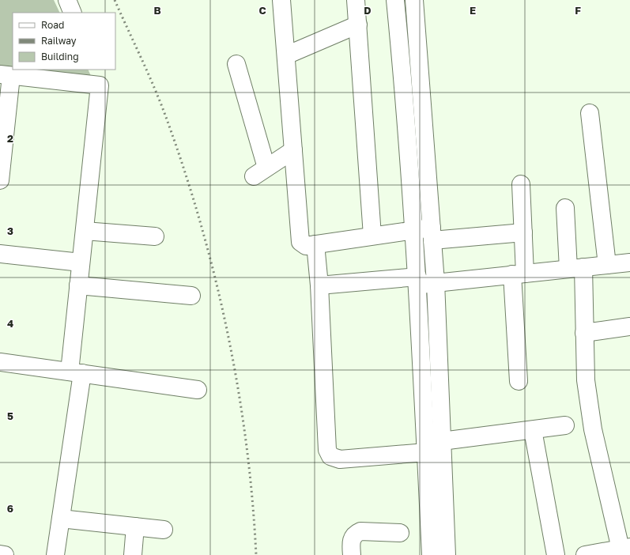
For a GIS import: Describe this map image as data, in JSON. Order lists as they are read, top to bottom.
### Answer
{
  "legend": ["Road", "Railway", "Building"],
  "grid": {
    "columns": [
      "B",
      "C",
      "D",
      "E",
      "F"
    ],
    "rows": [
      "2",
      "3",
      "4",
      "5",
      "6"
    ]
  }
}
